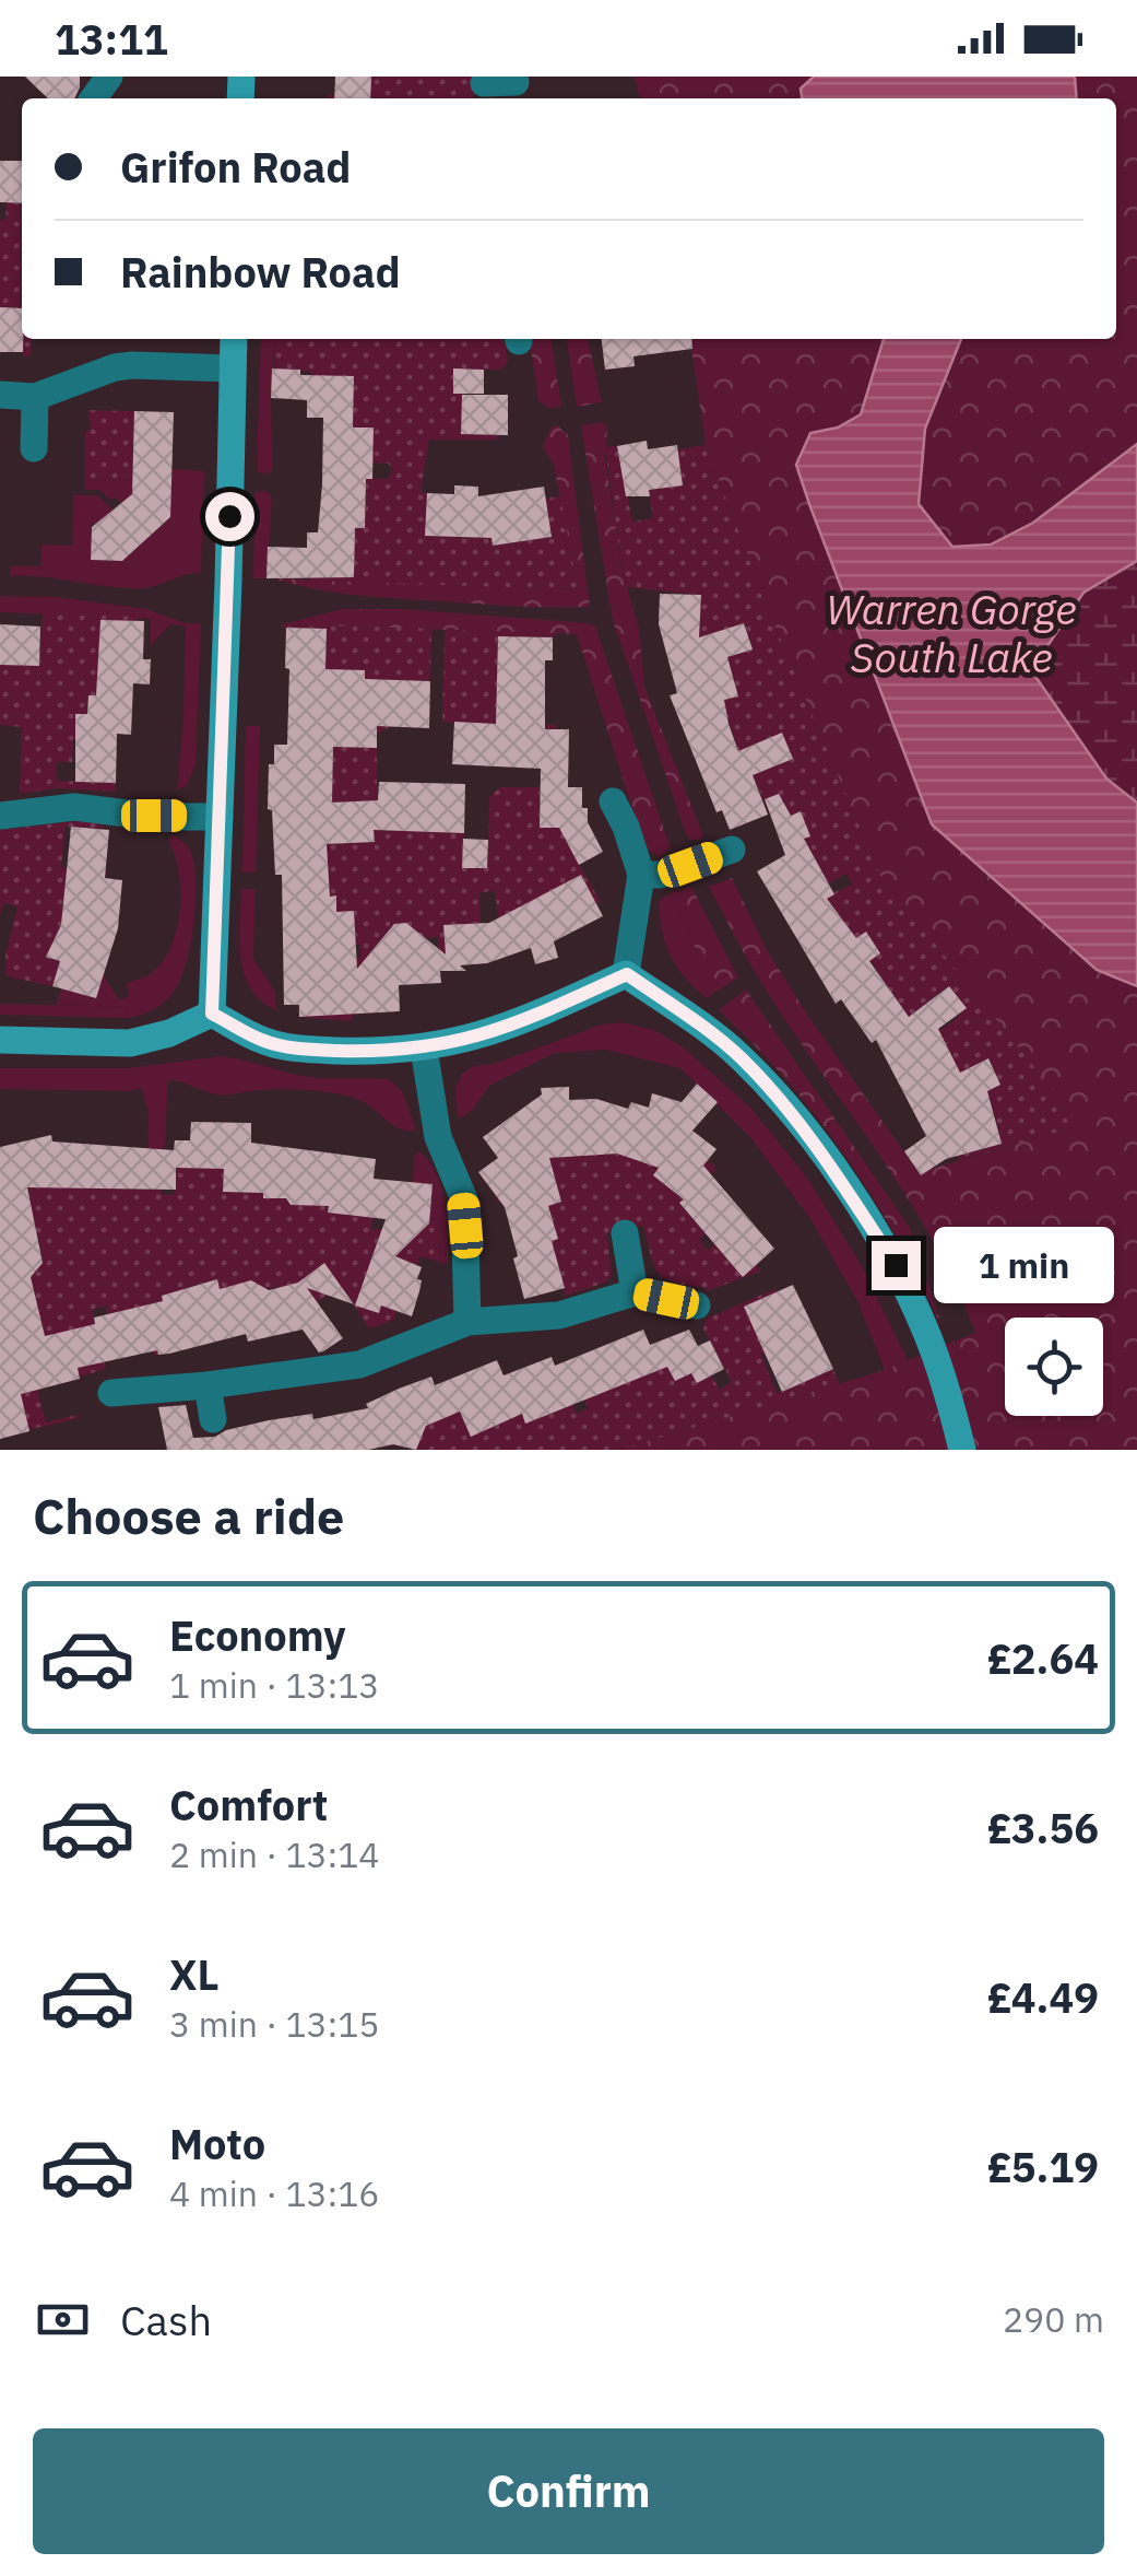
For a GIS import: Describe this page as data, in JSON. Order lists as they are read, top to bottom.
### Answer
{
  "water": ["Warren Gorge South Lake"],
  "page": {
    "status": "13:11",
    "banner": ["Grifon Road", "Rainbow Road"],
    "bubble": "1 min",
    "heading": "Choose a ride",
    "list": [
      {
        "name": "Economy",
        "note": "1 min · 13:13",
        "value": "£2.64"
      },
      {
        "name": "Comfort",
        "note": "2 min · 13:14",
        "value": "£3.56"
      },
      {
        "name": "XL",
        "note": "3 min · 13:15",
        "value": "£4.49"
      },
      {
        "name": "Moto",
        "note": "4 min · 13:16",
        "value": "£5.19"
      }
    ],
    "pay": ["Cash", "290 m"],
    "buttons": "Confirm"
  }
}
